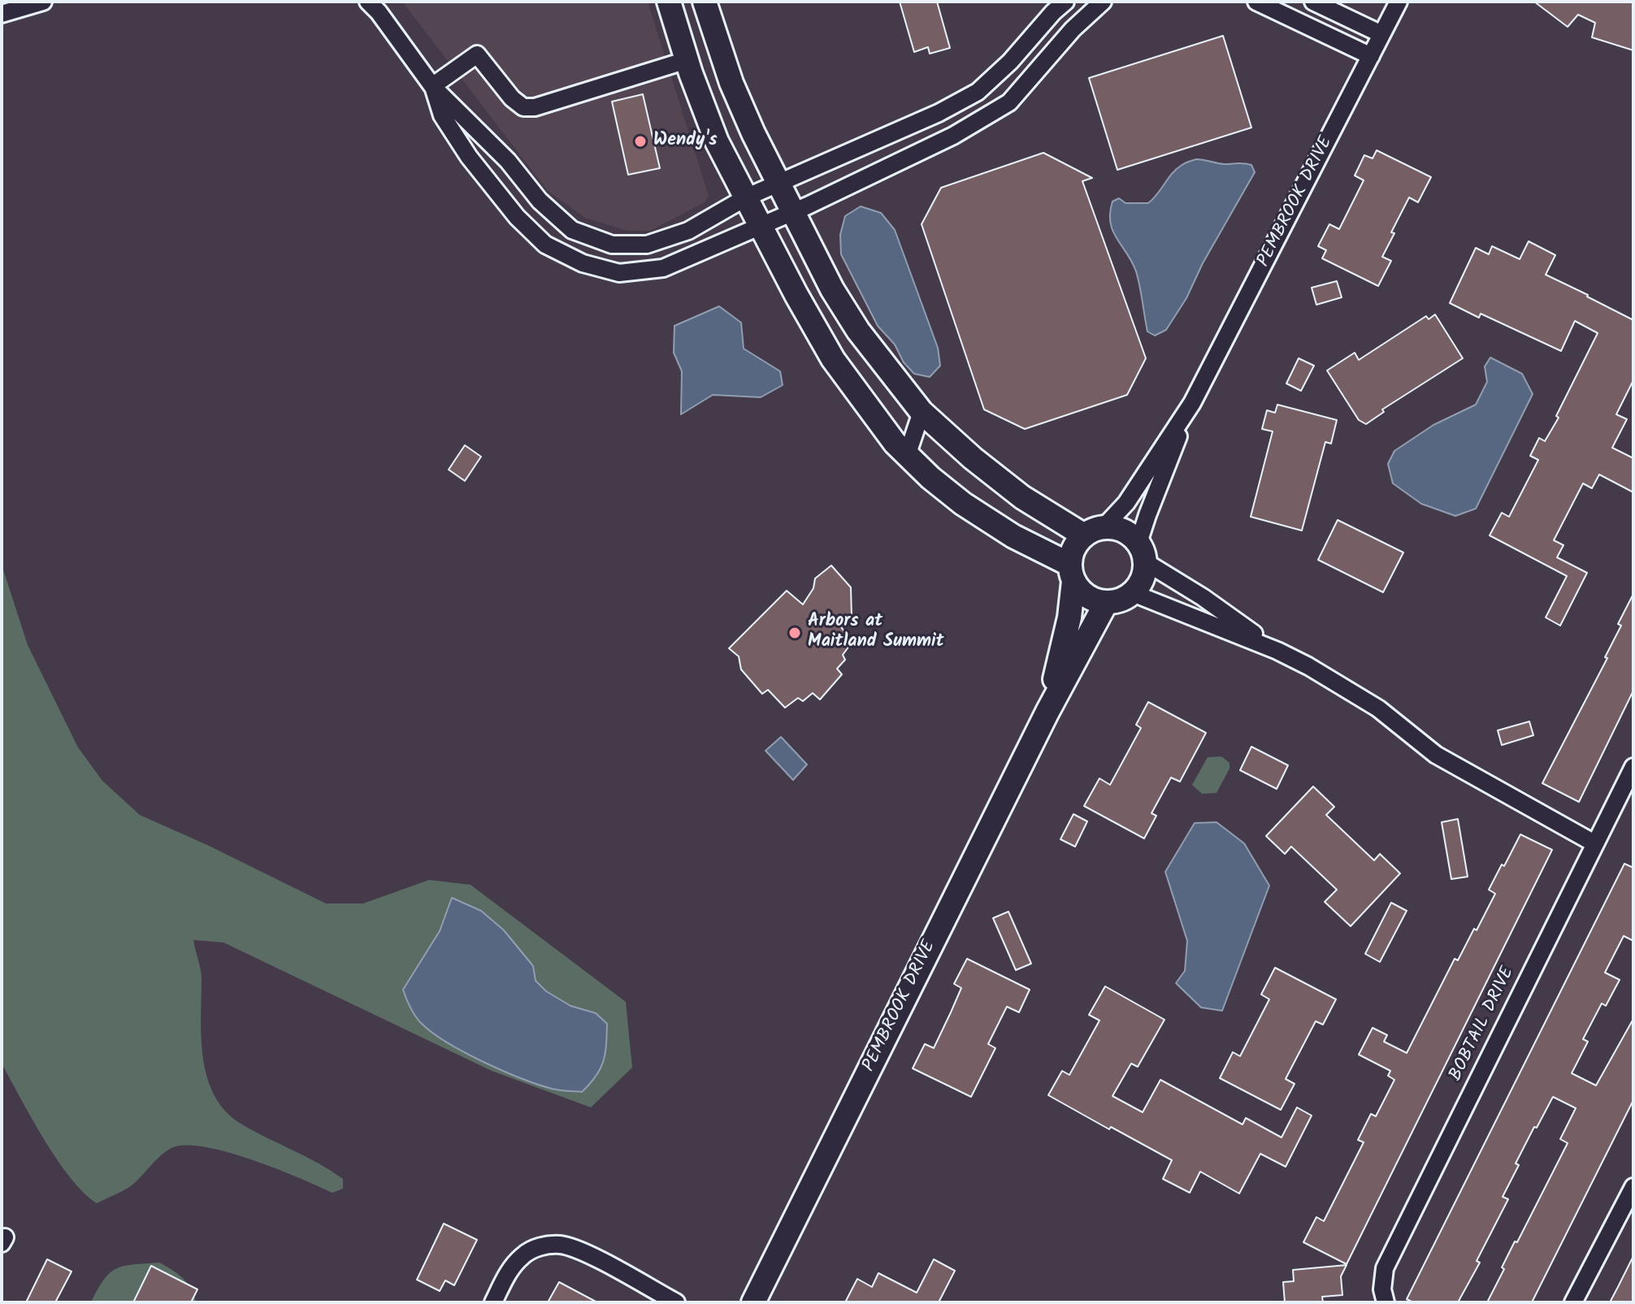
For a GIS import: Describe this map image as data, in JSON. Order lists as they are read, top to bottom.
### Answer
{
  "streets": {
    "street": ["PEMBROOK DRIVE", "BOBTAIL DRIVE"]
  },
  "places": ["Wendy's", "Arbors at Maitland Summit"]
}
